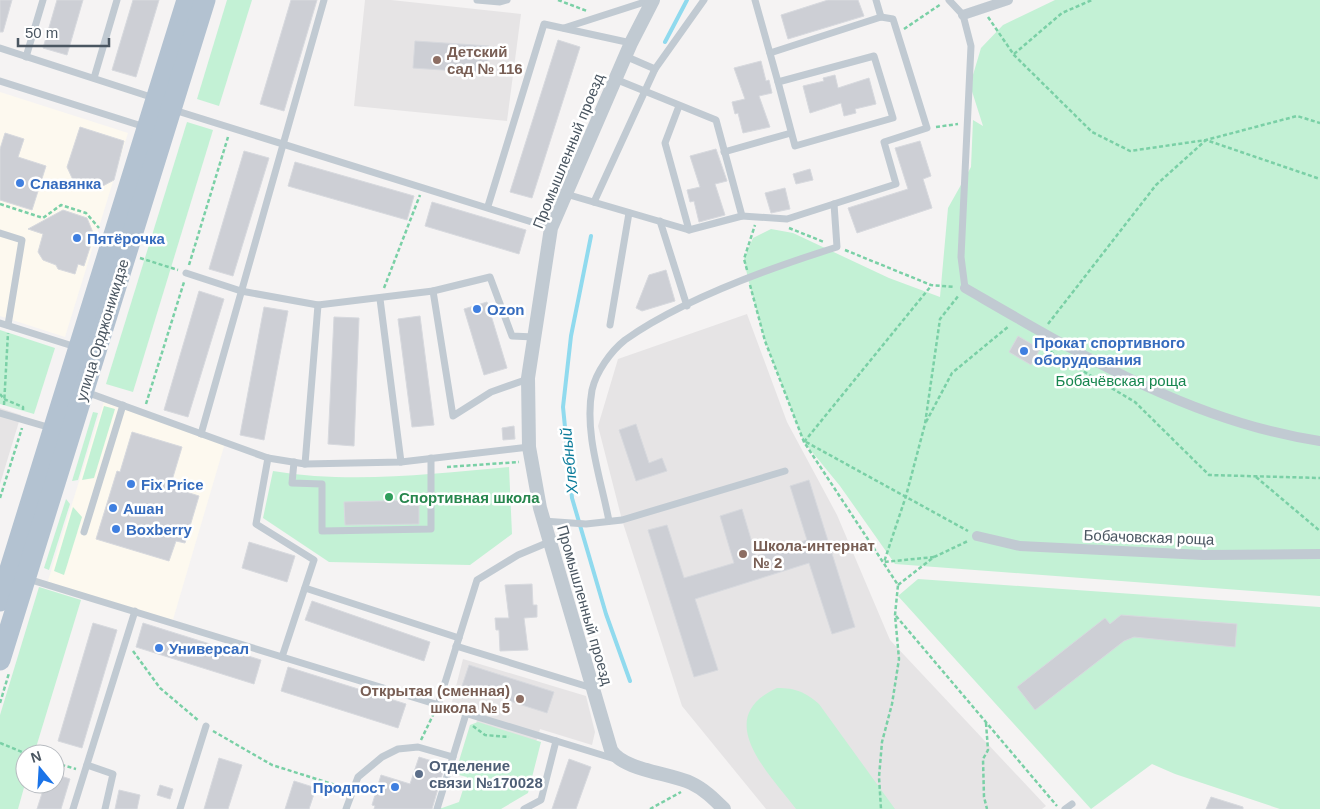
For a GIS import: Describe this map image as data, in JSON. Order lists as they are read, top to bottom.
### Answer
{
  "streets": {
    "main road": ["улица Орджоникидзе"],
    "street": ["Промышленный проезд", "Бобачовская роща"]
  },
  "water": ["Хлебный"],
  "parks": ["Бобачёвская роща"],
  "places": [
    "Детский сад № 116",
    "Славянка",
    "Пятёрочка",
    "Ozon",
    "Прокат спортивного оборудования",
    "Fix Price",
    "Спортивная школа",
    "Ашан",
    "Boxberry",
    "Школа-интернат № 2",
    "Универсал",
    "Открытая (сменная) школа № 5",
    "Отделение связи №170028",
    "Продпост"
  ],
  "scale_bar": "50 m",
  "north": "top"
}
